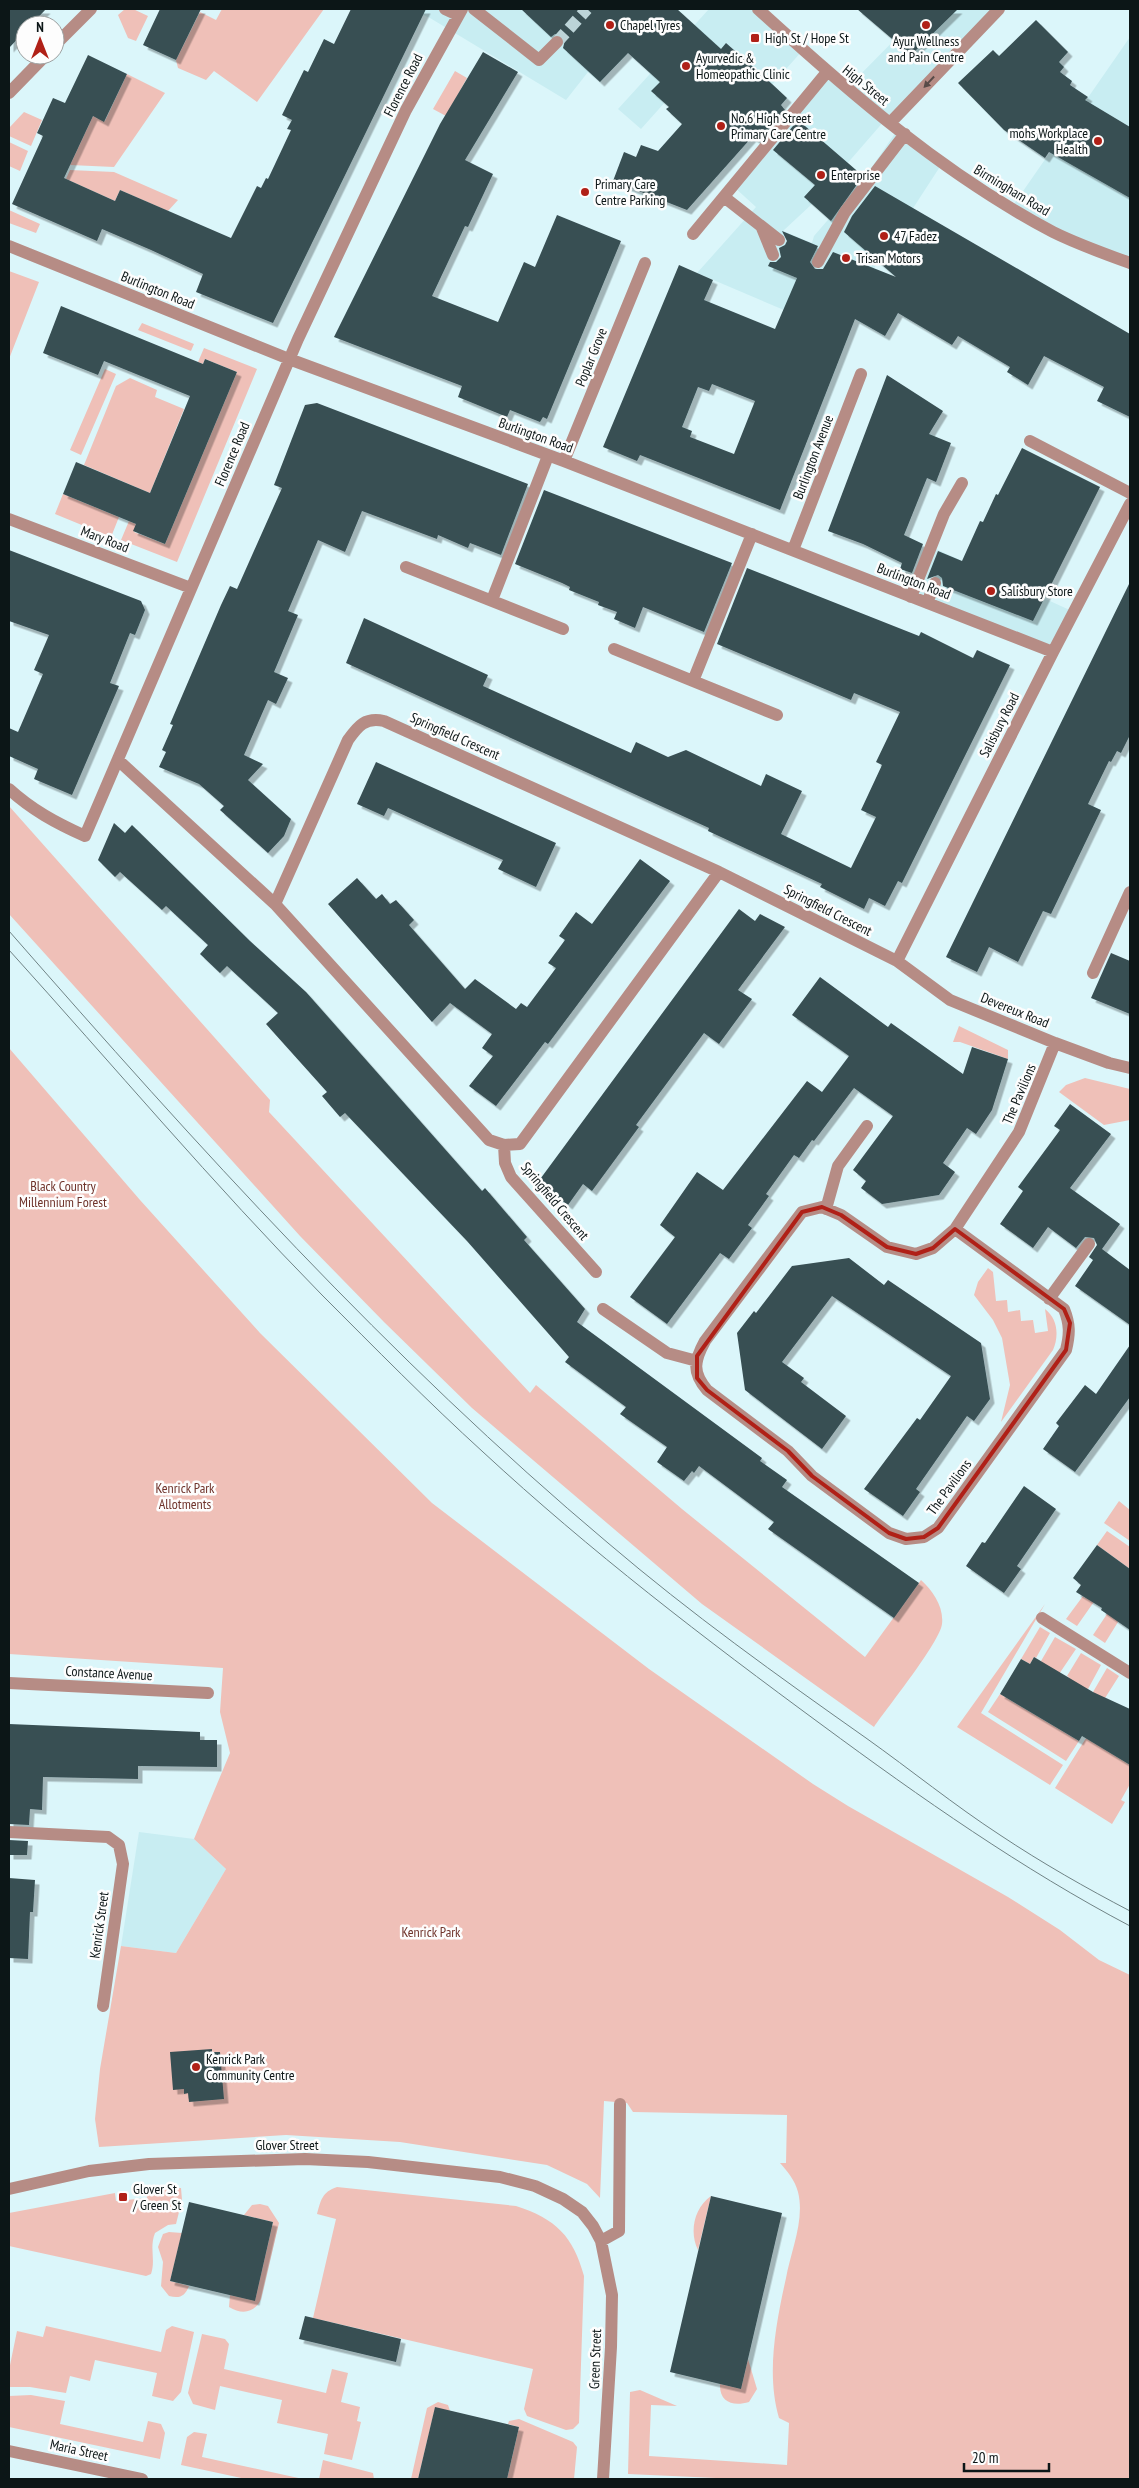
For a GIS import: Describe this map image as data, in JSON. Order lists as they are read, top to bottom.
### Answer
{
  "streets": {
    "street": [
      "Florence Road",
      "High Street",
      "Birmingham Road",
      "Burlington Road",
      "Poplar Grove",
      "Burlington Avenue",
      "Mary Road",
      "Salisbury Road",
      "Springfield Crescent",
      "Devereux Road",
      "The Pavilions",
      "Constance Avenue",
      "Kenrick Street",
      "Glover Street",
      "Green Street",
      "Maria Street"
    ]
  },
  "crossings": [
    ["Florence Road", "Burlington Road"],
    ["Florence Road", "Mary Road"],
    ["High Street", "Birmingham Road"],
    ["Burlington Road", "Poplar Grove"],
    ["Burlington Road", "Burlington Avenue"],
    ["Burlington Road", "Salisbury Road"],
    ["Salisbury Road", "Springfield Crescent"],
    ["Salisbury Road", "Devereux Road"],
    ["Springfield Crescent", "Devereux Road"],
    ["Devereux Road", "The Pavilions"],
    ["Glover Street", "Green Street"]
  ],
  "parks": ["Black Country Millennium Forest", "Kenrick Park Allotments", "Kenrick Park"],
  "places": {
    "other": [
      "Chapel Tyres",
      "Ayur Wellness and Pain Centre",
      "Ayurvedic & Homeopathic Clinic",
      "No.6 High Street Primary Care Centre",
      "mohs Workplace Health",
      "Enterprise",
      "Primary Care Centre Parking",
      "47 Fadez",
      "Trisan Motors",
      "Salisbury Store",
      "Kenrick Park Community Centre"
    ],
    "transit": ["High St / Hope St", "Glover St / Green St"]
  },
  "scale_bar": "20 m",
  "north": "top"
}
